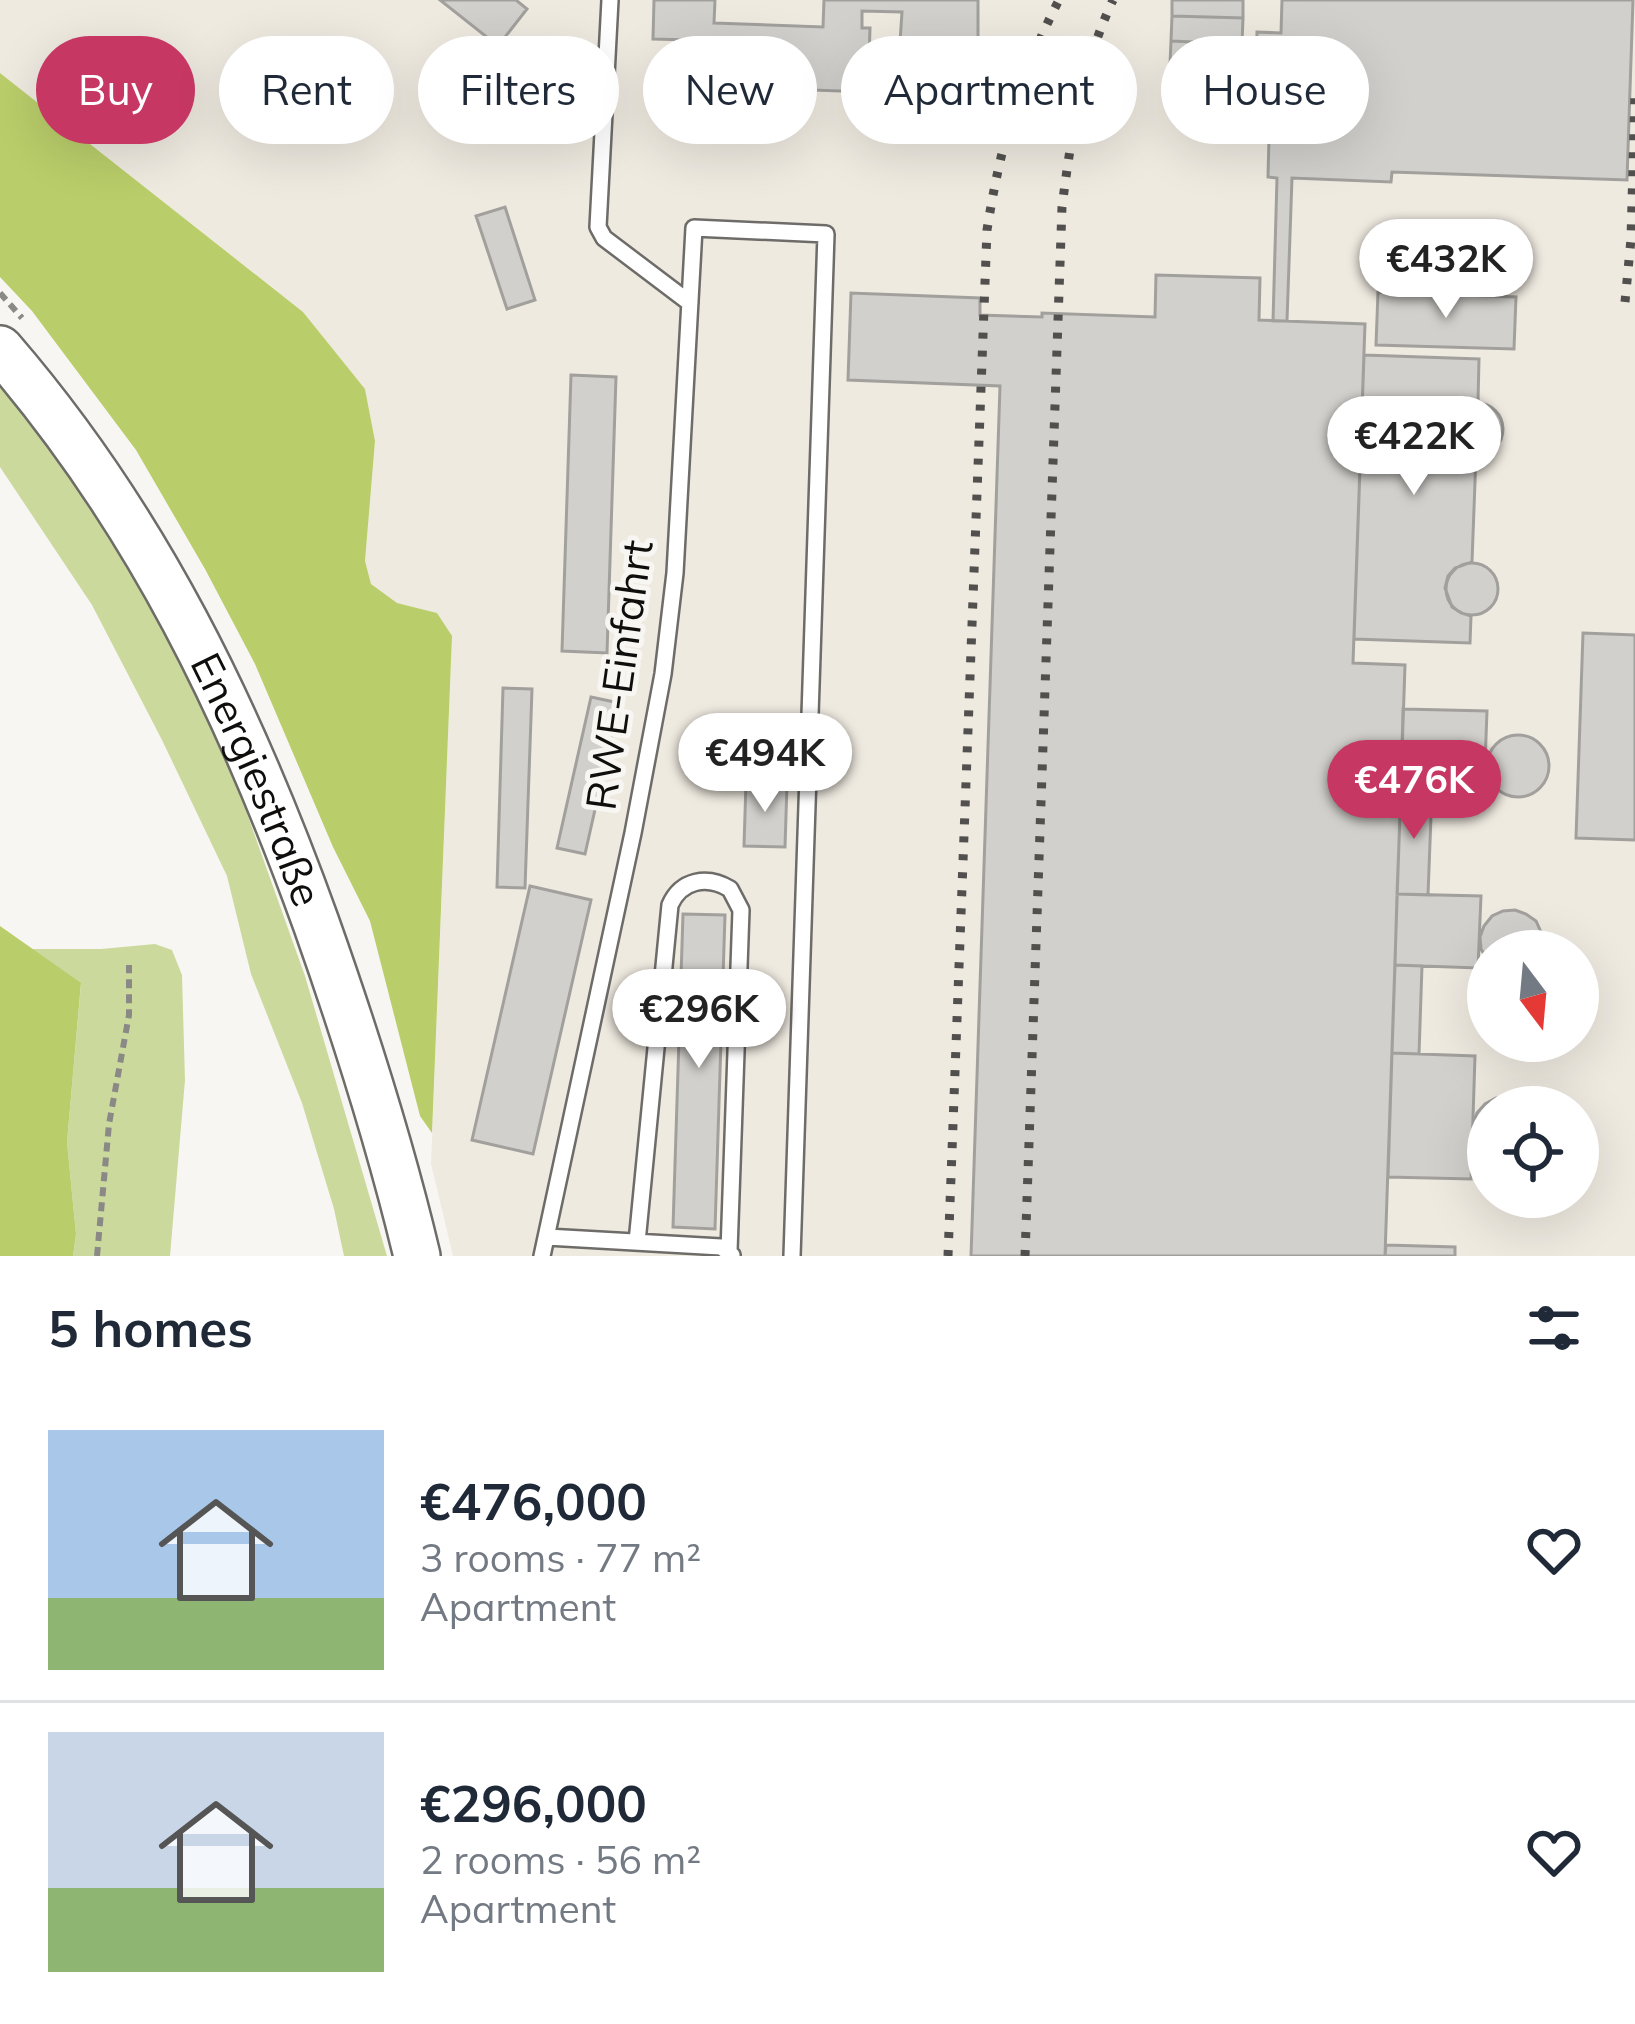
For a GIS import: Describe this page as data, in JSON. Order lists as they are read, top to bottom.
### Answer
{
  "streets": {
    "main road": ["Energiestraße"],
    "lane": ["RWE-Einfahrt"]
  },
  "north": "bottom",
  "page": {
    "chip": [
      "Buy",
      "Rent",
      "Filters",
      "New",
      "Apartment",
      "House"
    ],
    "price": [
      "€432K",
      "€422K",
      "€494K",
      "€476K",
      "€296K"
    ],
    "heading": "5 homes",
    "list": [
      {
        "name": "€476,000",
        "note": "3 rooms · 77 m² · Apartment"
      },
      {
        "name": "€296,000",
        "note": "2 rooms · 56 m² · Apartment"
      }
    ]
  }
}
